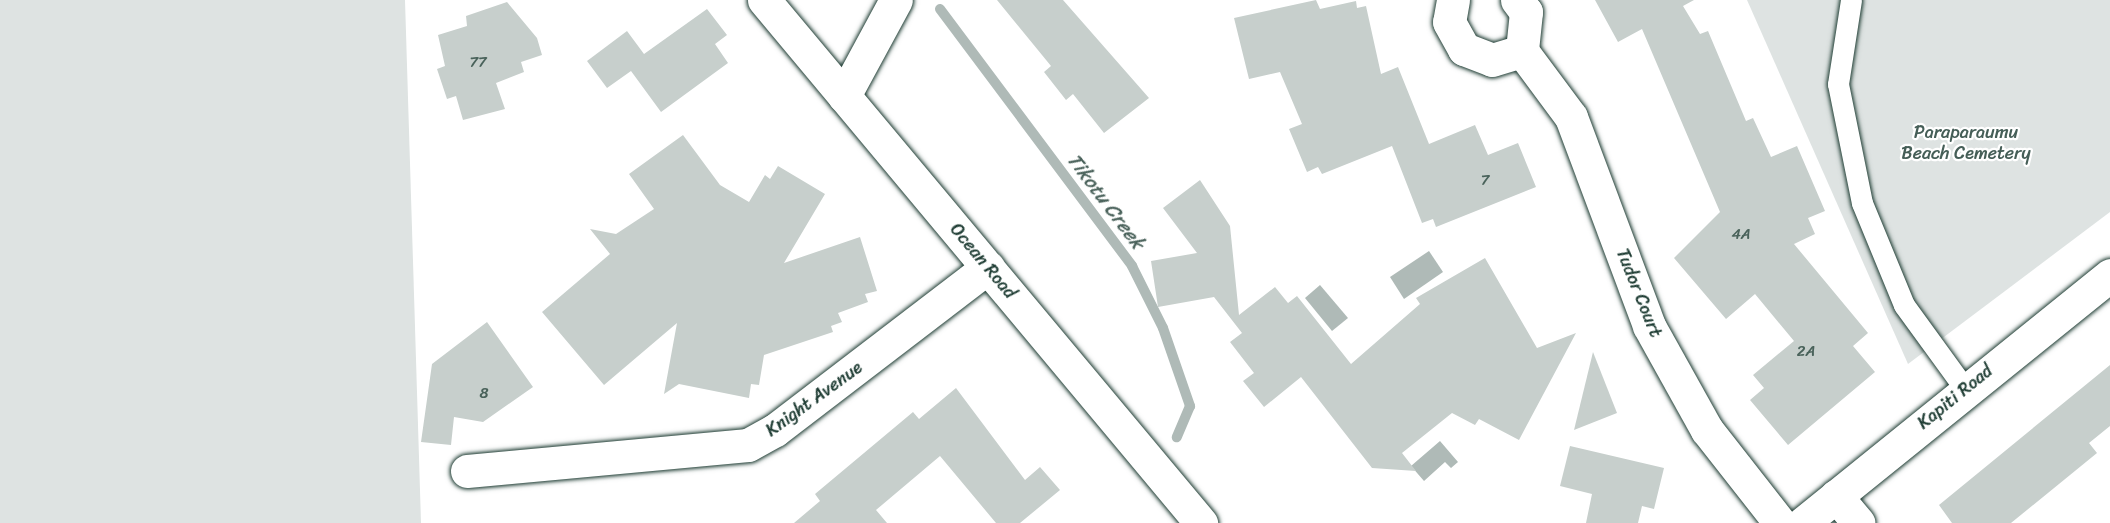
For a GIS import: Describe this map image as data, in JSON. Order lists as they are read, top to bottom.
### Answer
{
  "streets": {
    "street": [
      "Ocean Road",
      "Tudor Court",
      "Kapiti Road",
      "Knight Avenue"
    ]
  },
  "crossings": [
    ["Ocean Road", "Knight Avenue"]
  ],
  "water": ["Tikotu Creek"],
  "parks": ["Paraparaumu Beach Cemetery"],
  "house_numbers": [
    "77",
    "7",
    "4A",
    "2A",
    "8"
  ]
}
